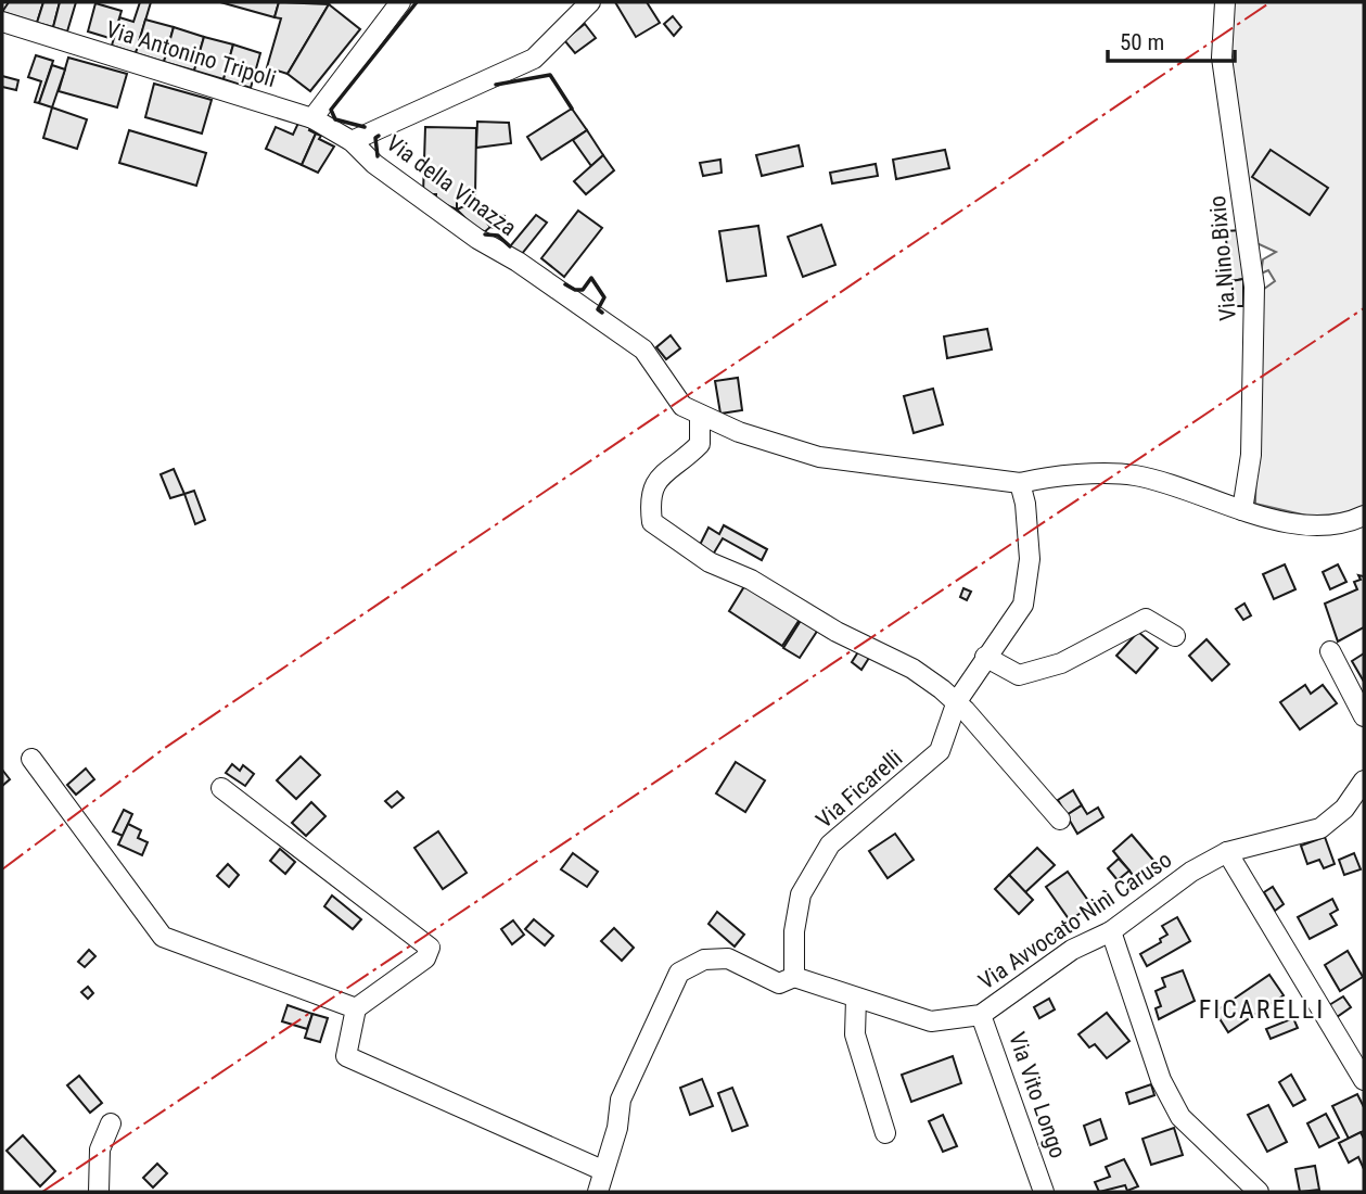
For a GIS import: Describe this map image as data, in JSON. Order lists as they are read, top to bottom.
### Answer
{
  "streets": {
    "street": [
      "Via Antonino Tripoli",
      "Via della Vinazza",
      "Via Nino Bixio",
      "Via Ficarelli",
      "Via Avvocato Ninì Caruso",
      "Via Vito Longo"
    ]
  },
  "crossings": [
    ["Via Antonino Tripoli", "Via della Vinazza"],
    ["Via della Vinazza", "Via Nino Bixio"],
    ["Via della Vinazza", "Via Ficarelli"],
    ["Via Ficarelli", "Via Avvocato Ninì Caruso"],
    ["Via Avvocato Ninì Caruso", "Via Vito Longo"]
  ],
  "districts": ["FICARELLI"],
  "scale_bar": "50 m"
}
